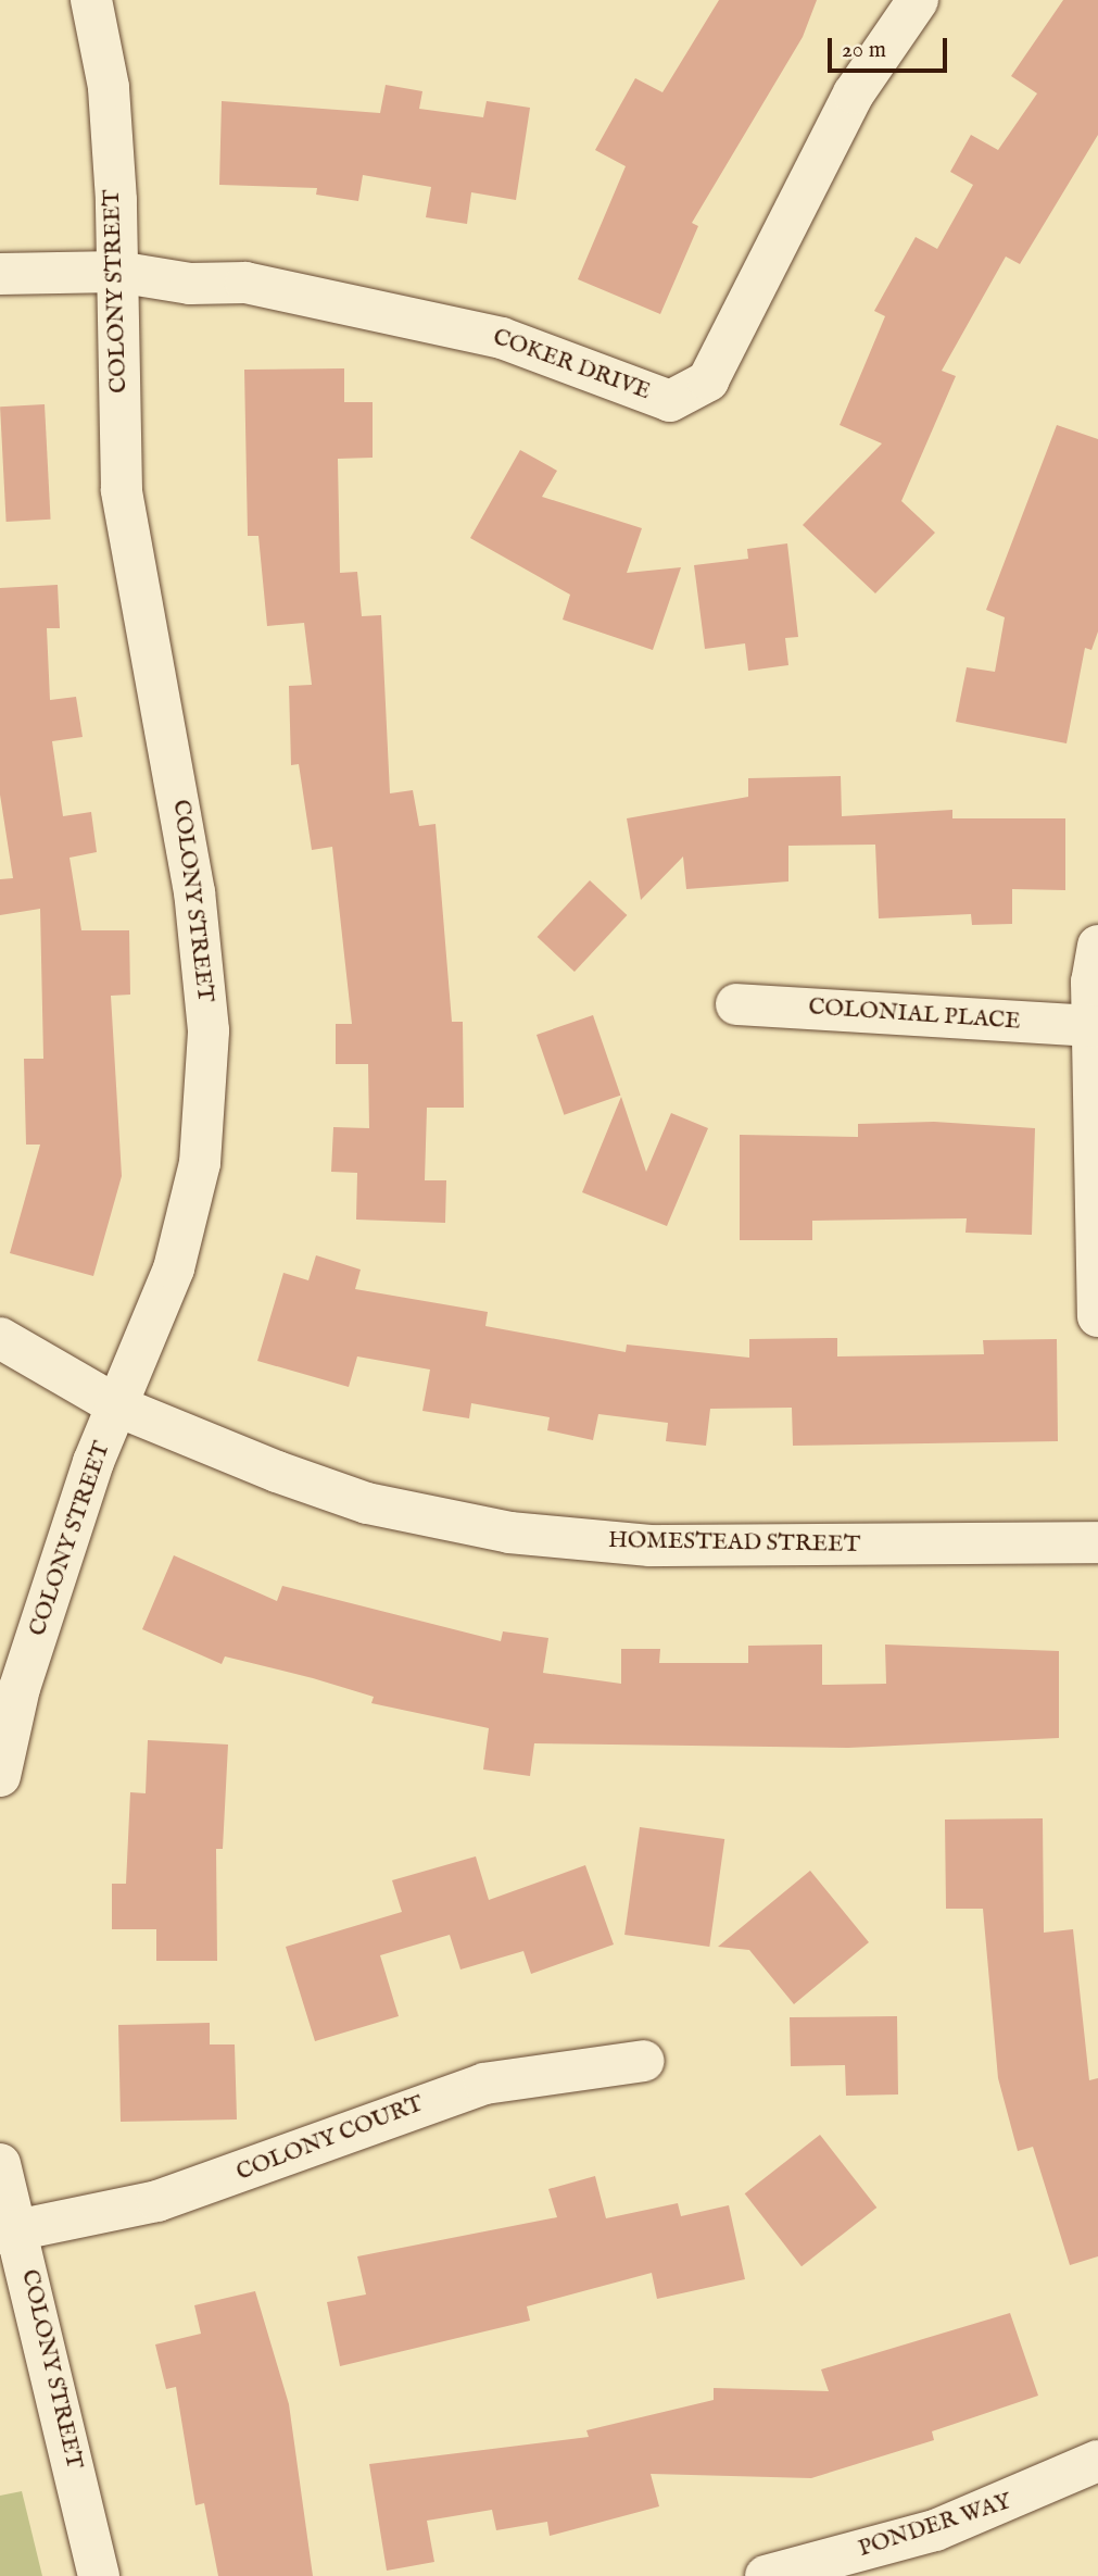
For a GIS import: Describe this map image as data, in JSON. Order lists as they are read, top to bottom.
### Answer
{
  "streets": {
    "street": [
      "COLONY STREET",
      "COKER DRIVE",
      "COLONIAL PLACE",
      "HOMESTEAD STREET",
      "COLONY COURT",
      "PONDER WAY"
    ]
  },
  "crossings": [
    ["COLONY STREET", "COKER DRIVE"],
    ["COLONY STREET", "HOMESTEAD STREET"],
    ["COLONY STREET", "COLONY COURT"]
  ],
  "scale_bar": "20 m"
}
